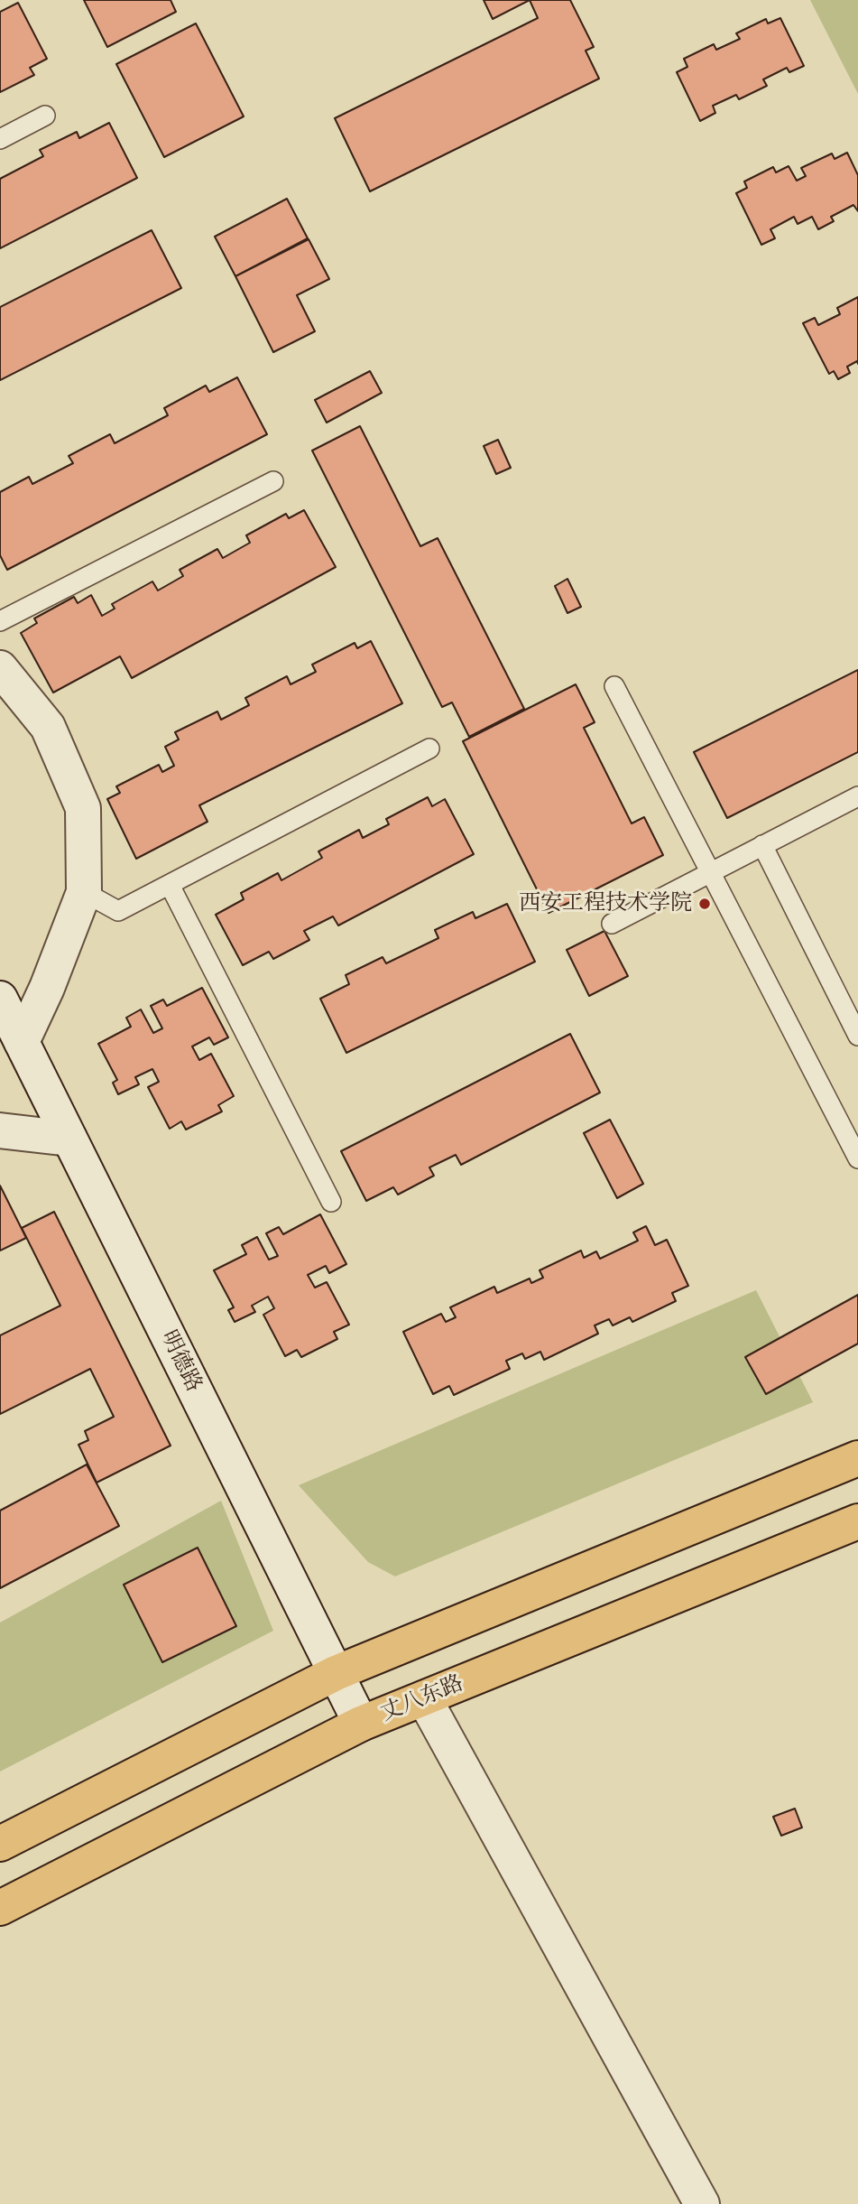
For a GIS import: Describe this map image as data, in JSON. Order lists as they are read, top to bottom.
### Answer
{
  "streets": {
    "main road": ["丈八东路"],
    "street": ["明德路"]
  },
  "crossings": [
    ["明德路", "丈八东路"]
  ],
  "places": ["西安工程技术学院"]
}
